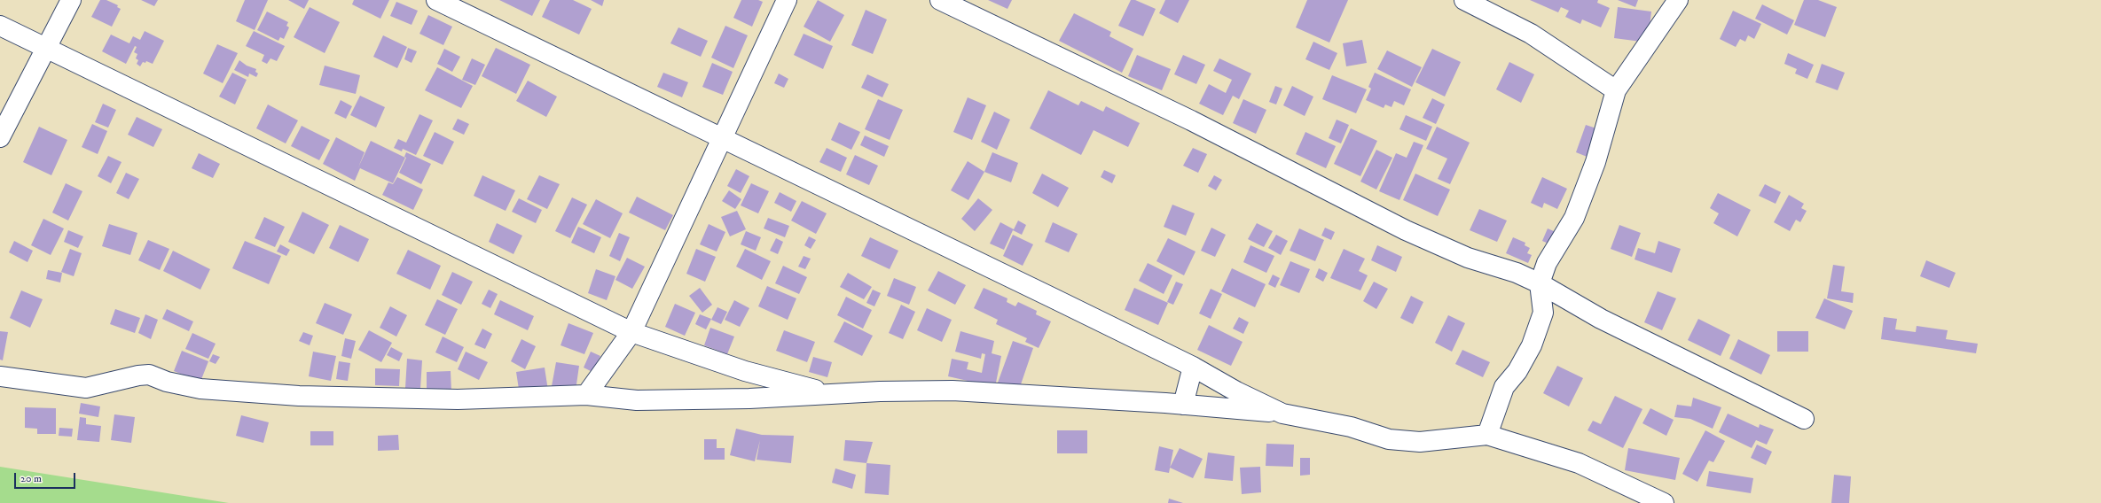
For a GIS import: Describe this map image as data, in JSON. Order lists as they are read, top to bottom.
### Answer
{
  "scale_bar": "20 m"
}
